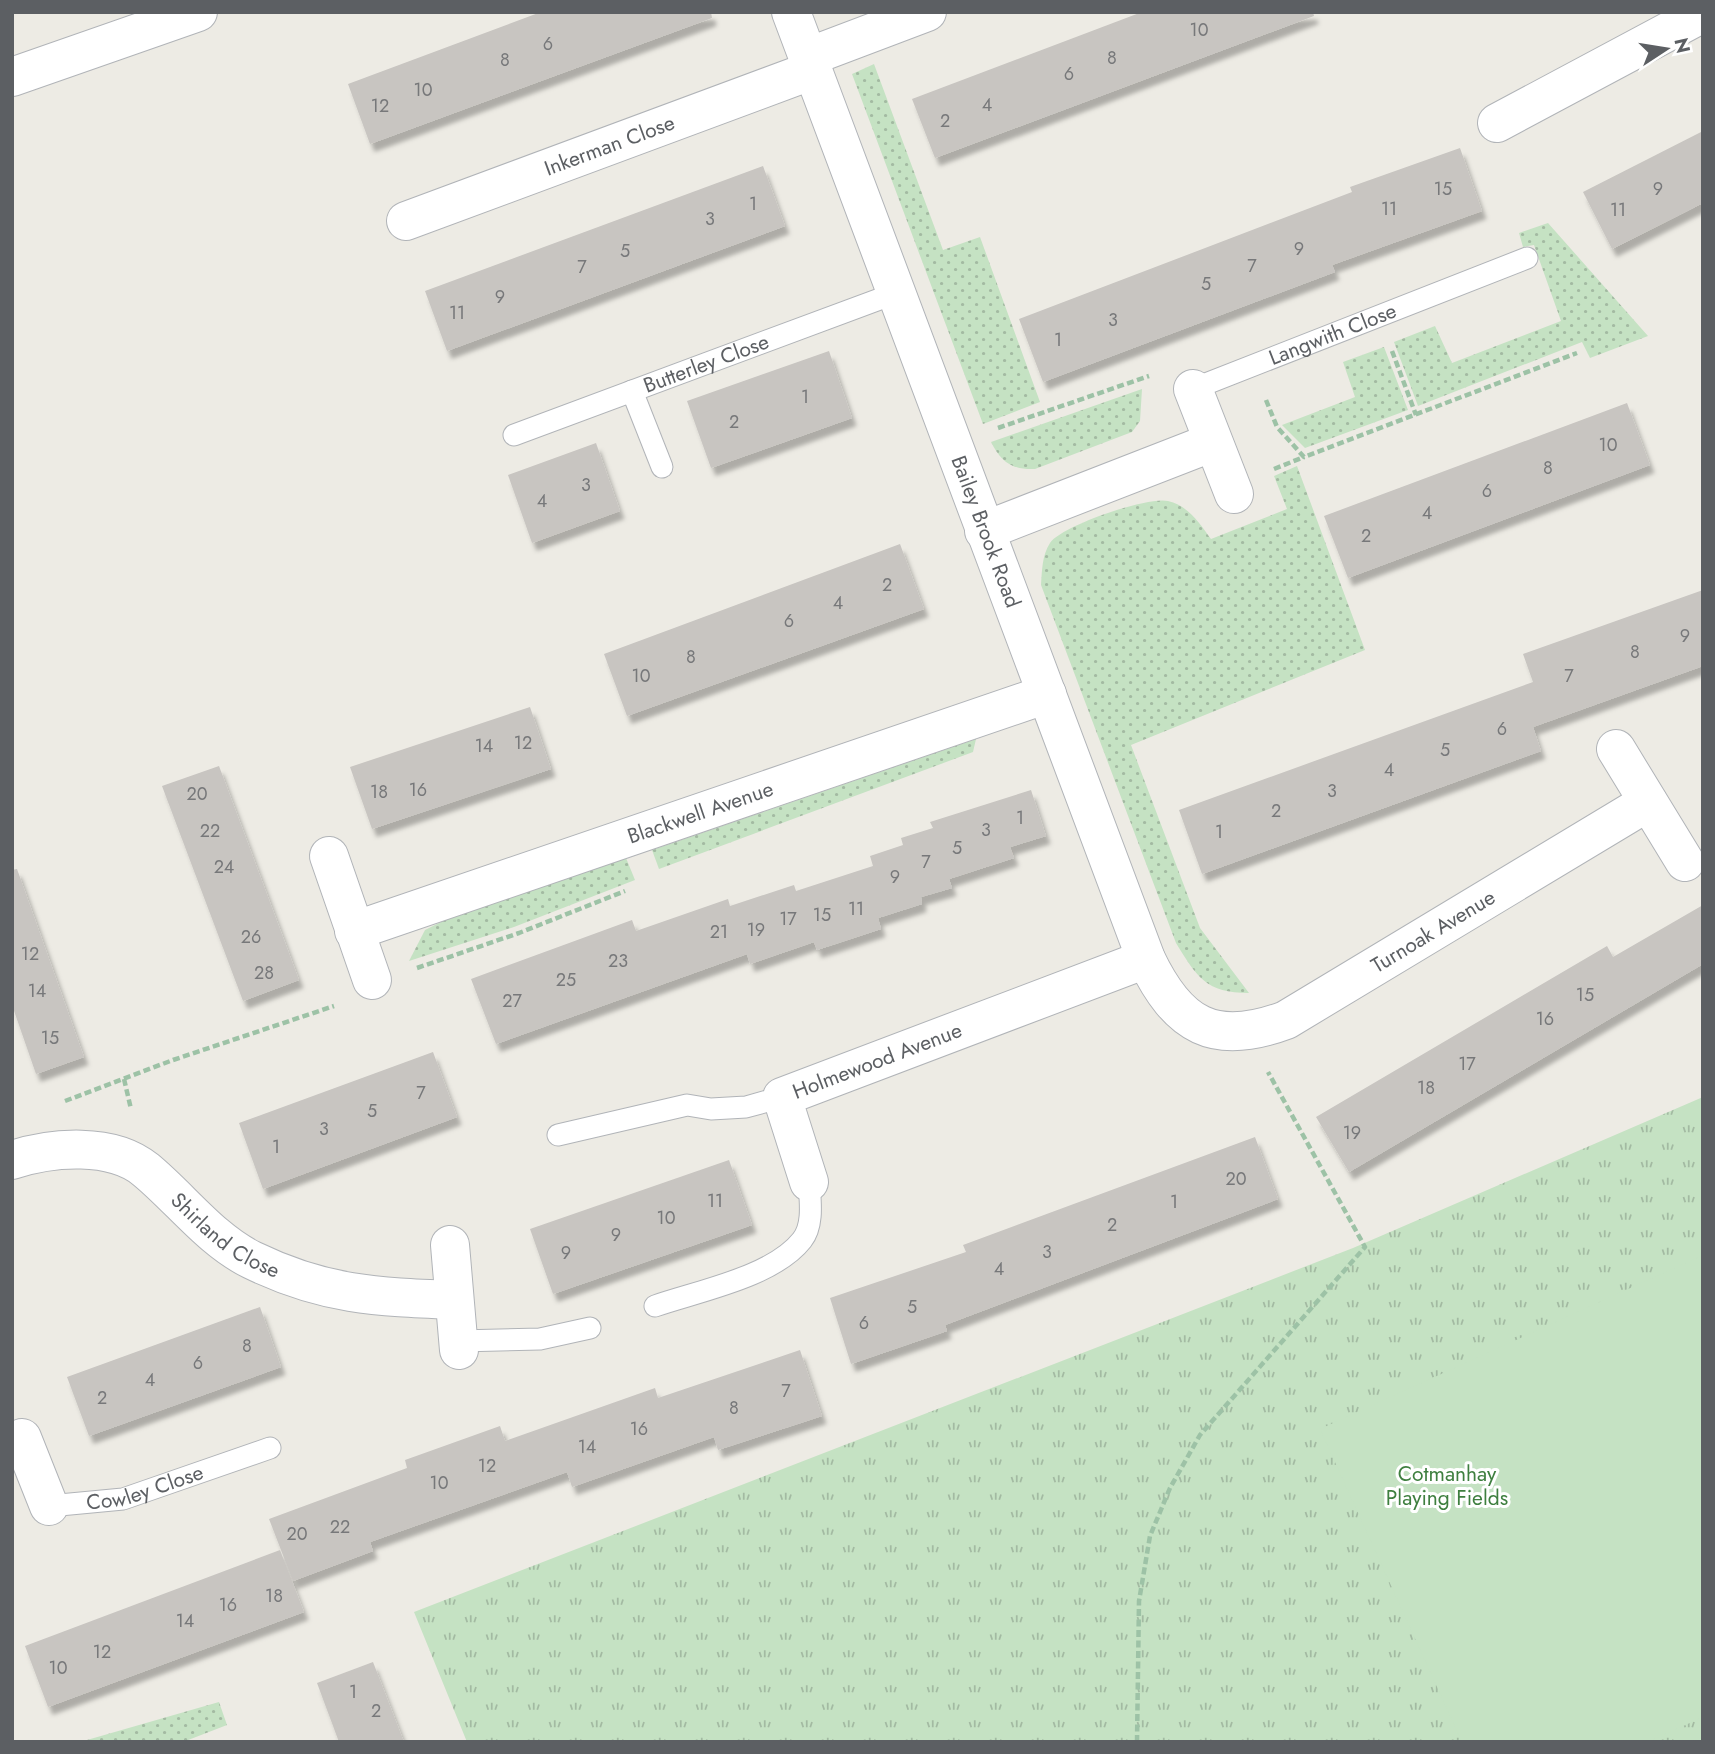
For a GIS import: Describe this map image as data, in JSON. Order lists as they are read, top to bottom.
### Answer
{
  "streets": {
    "street": [
      "Inkerman Close",
      "Bailey Brook Road",
      "Blackwell Avenue",
      "Turnoak Avenue",
      "Holmewood Avenue",
      "Shirland Close",
      "Cowley Close"
    ],
    "lane": ["Langwith Close", "Butterley Close"]
  },
  "crossings": [
    ["Inkerman Close", "Bailey Brook Road"],
    ["Butterley Close", "Bailey Brook Road"],
    ["Bailey Brook Road", "Blackwell Avenue"],
    ["Bailey Brook Road", "Turnoak Avenue"],
    ["Bailey Brook Road", "Holmewood Avenue"]
  ],
  "parks": ["Cotmanhay Playing Fields"],
  "house_numbers": [
    "10",
    "6",
    "8",
    "8",
    "6",
    "10",
    "4",
    "12",
    "2",
    "15",
    "9",
    "1",
    "11",
    "11",
    "3",
    "9",
    "5",
    "7",
    "7",
    "5",
    "9",
    "11",
    "3",
    "1",
    "1",
    "2",
    "10",
    "8",
    "3",
    "6",
    "4",
    "4",
    "2",
    "2",
    "4",
    "6",
    "9",
    "8",
    "8",
    "10",
    "7",
    "6",
    "12",
    "14",
    "5",
    "4",
    "16",
    "3",
    "18",
    "20",
    "2",
    "1",
    "3",
    "22",
    "1",
    "5",
    "7",
    "24",
    "9",
    "11",
    "15",
    "17",
    "19",
    "21",
    "26",
    "12",
    "23",
    "28",
    "25",
    "14",
    "15",
    "27",
    "16",
    "15",
    "17",
    "18",
    "7",
    "5",
    "3",
    "19",
    "1",
    "20",
    "11",
    "1",
    "10",
    "2",
    "9",
    "3",
    "9",
    "4",
    "5",
    "6",
    "8",
    "6",
    "4",
    "7",
    "2",
    "8",
    "16",
    "14",
    "12",
    "10",
    "22",
    "20",
    "18",
    "16",
    "14",
    "12",
    "10",
    "1",
    "2"
  ],
  "north": "right"
}
